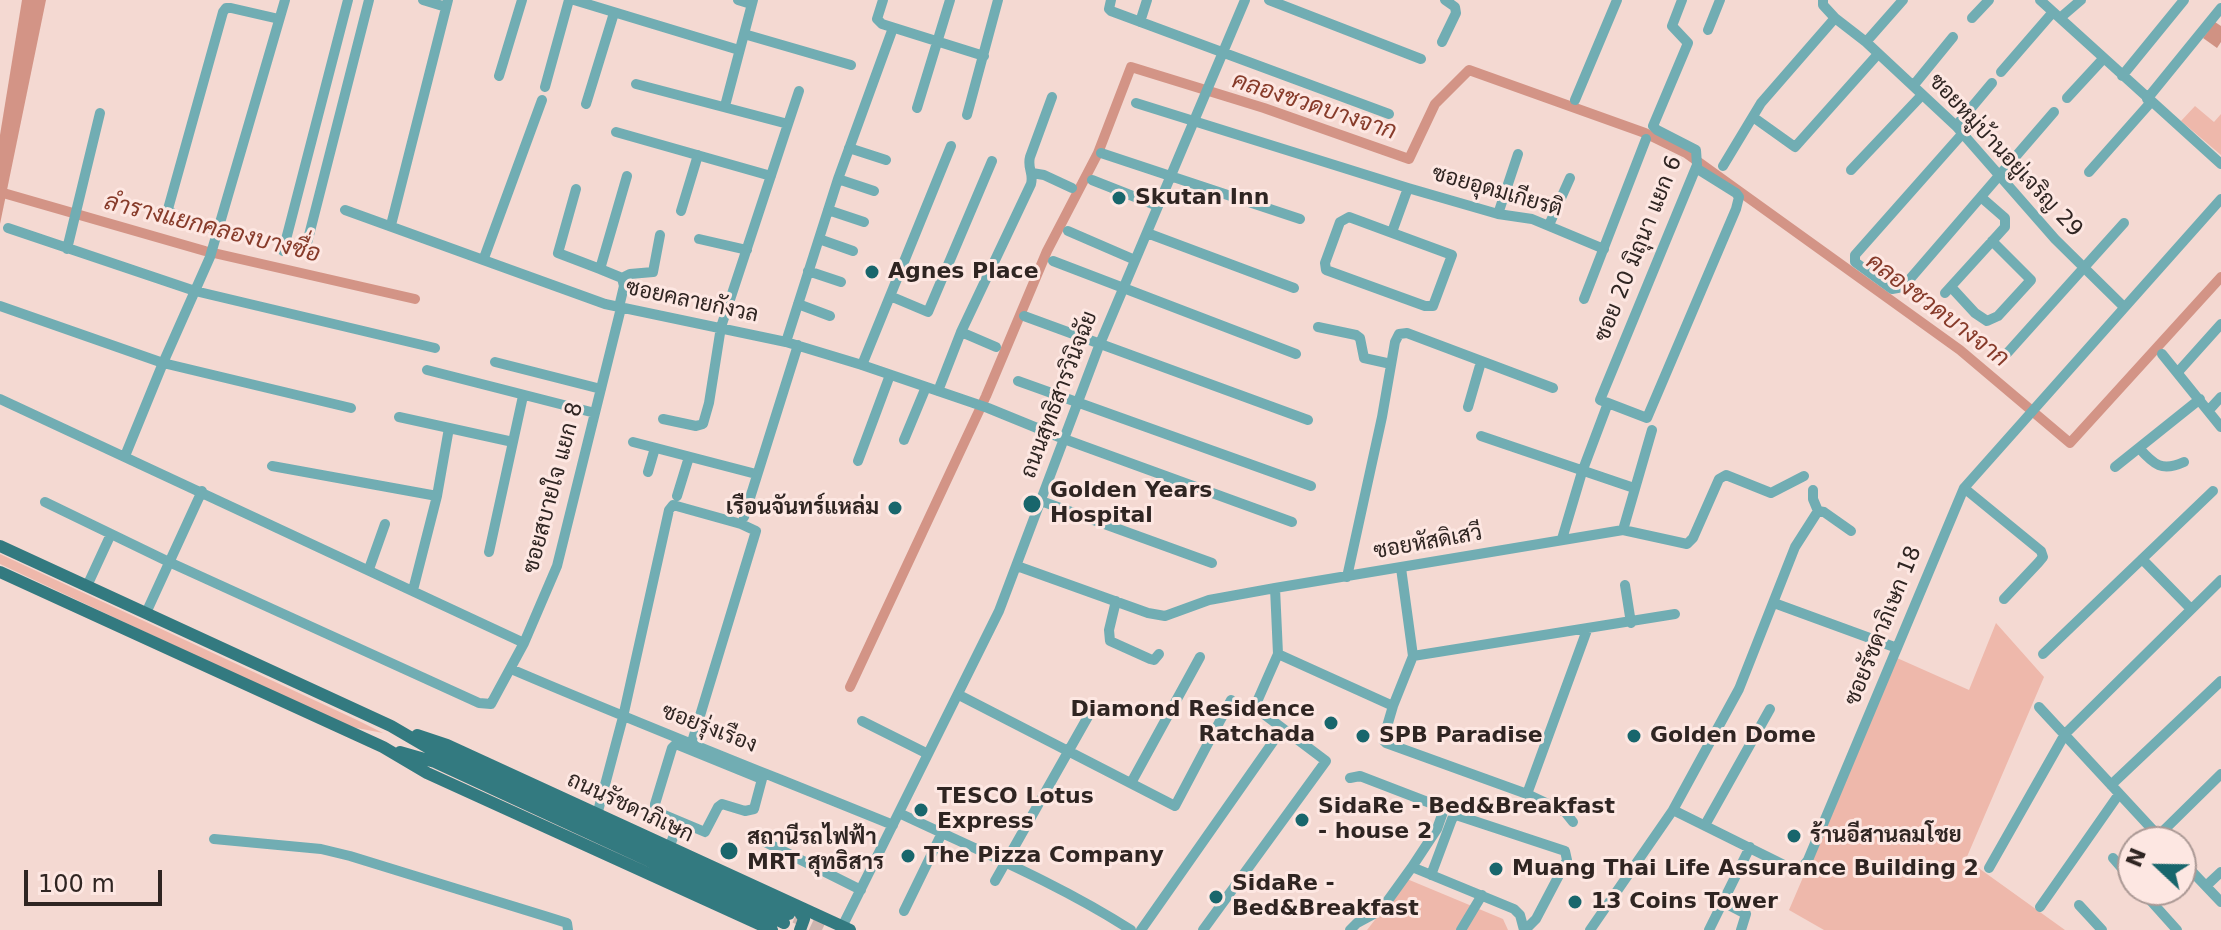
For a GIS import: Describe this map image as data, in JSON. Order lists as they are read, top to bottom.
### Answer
{
  "streets": {
    "main road": ["ถนนรัชดาภิเษก"],
    "street": [
      "ซอยหมู่บ้านอยู่เจริญ 29",
      "ซอยอุดมเกียรติ",
      "ซอย 20 มิถุนา แยก 6",
      "ซอยคลายกังวล",
      "ถนนสุทธิสารวินิจฉัย",
      "ซอยสบายใจ แยก 8",
      "ซอยหัสดิเสวี",
      "ซอยรัชดาภิเษก 18",
      "ซอยรุ่งเรือง"
    ]
  },
  "crossings": [
    ["ซอยหมู่บ้านอยู่เจริญ 29", "ซอยรัชดาภิเษก 18"],
    ["ซอยอุดมเกียรติ", "ถนนสุทธิสารวินิจฉัย"],
    ["ซอย 20 มิถุนา แยก 6", "ซอยหัสดิเสวี"],
    ["ซอยคลายกังวล", "ถนนสุทธิสารวินิจฉัย"],
    ["ซอยคลายกังวล", "ซอยสบายใจ แยก 8"],
    ["ถนนสุทธิสารวินิจฉัย", "ซอยหัสดิเสวี"],
    ["ถนนสุทธิสารวินิจฉัย", "ซอยรุ่งเรือง"],
    ["ถนนสุทธิสารวินิจฉัย", "ถนนรัชดาภิเษก"],
    ["ซอยสบายใจ แยก 8", "ซอยรุ่งเรือง"]
  ],
  "water": ["คลองชวดบางจาก", "ลำรางแยกคลองบางซื่อ"],
  "places": [
    "Skutan Inn",
    "Agnes Place",
    "Golden Years Hospital",
    "เรือนจันทร์แหล่ม",
    "Diamond Residence Ratchada",
    "SPB Paradise",
    "Golden Dome",
    "TESCO Lotus Express",
    "SidaRe - Bed&Breakfast - house 2",
    "ร้านอีสานลมโชย",
    "สถานีรถไฟฟ้า MRT สุทธิสาร",
    "The Pizza Company",
    "Muang Thai Life Assurance Building 2",
    "SidaRe - Bed&Breakfast",
    "13 Coins Tower"
  ],
  "scale_bar": "100 m",
  "north": "left"
}
